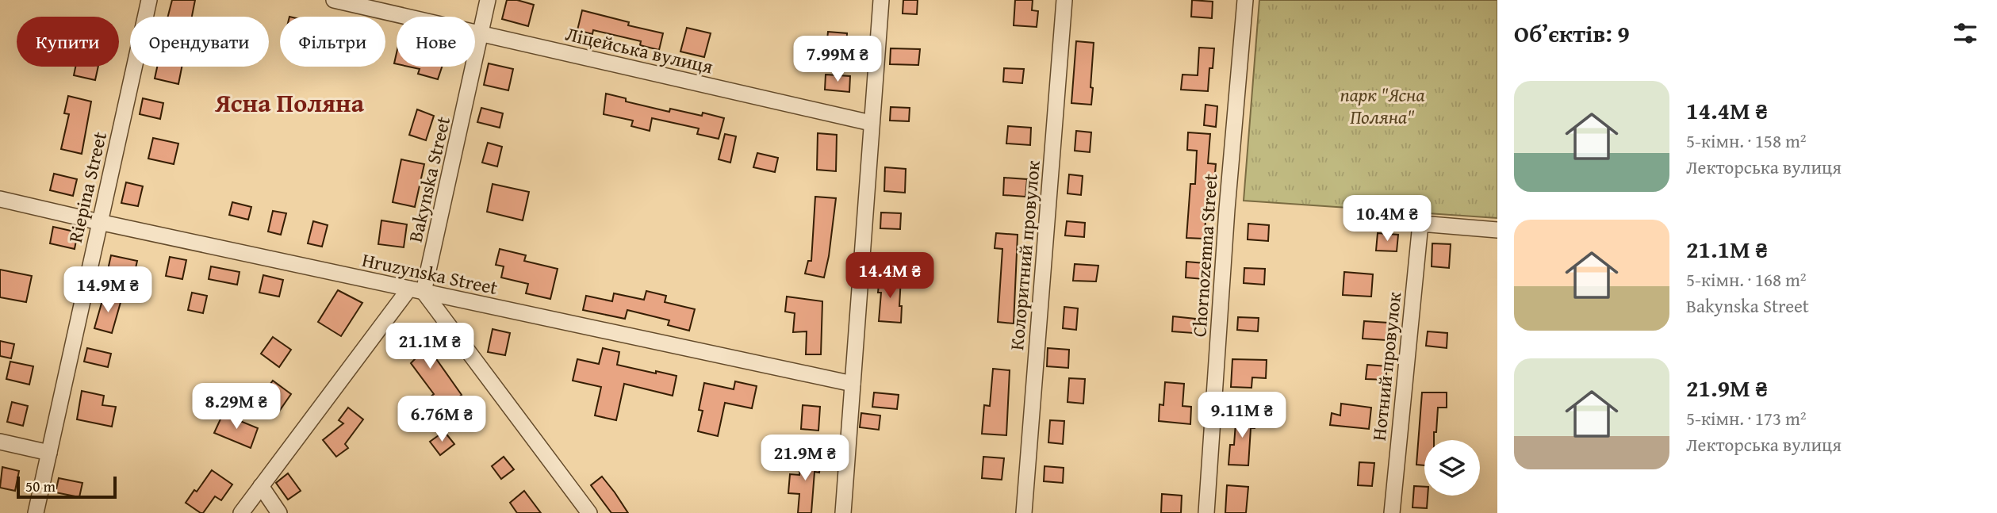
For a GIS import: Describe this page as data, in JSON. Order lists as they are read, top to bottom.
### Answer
{
  "streets": {
    "street": [
      "Ліцейська вулиця",
      "Bakynska Street",
      "Riepina Street",
      "Колоритний провулок",
      "Chornozemna Street",
      "Hruzynska Street",
      "Нотний провулок"
    ]
  },
  "crossings": [
    ["Ліцейська вулиця", "Bakynska Street"],
    ["Bakynska Street", "Hruzynska Street"],
    ["Riepina Street", "Hruzynska Street"]
  ],
  "districts": ["Ясна Поляна"],
  "parks": ["парк \"Ясна Поляна\""],
  "scale_bar": "50 m",
  "page": {
    "heading": "Об’єктів: 9",
    "chip": [
      "Купити",
      "Орендувати",
      "Фільтри",
      "Нове"
    ],
    "price": [
      "7.99M ₴",
      "10.4M ₴",
      "14.4M ₴",
      "14.9M ₴",
      "21.1M ₴",
      "8.29M ₴",
      "9.11M ₴",
      "6.76M ₴",
      "21.9M ₴"
    ],
    "list": [
      {
        "name": "14.4M ₴",
        "note": "5-кімн. · 158 m² · Лекторська вулиця"
      },
      {
        "name": "21.1M ₴",
        "note": "5-кімн. · 168 m² · Bakynska Street"
      },
      {
        "name": "21.9M ₴",
        "note": "5-кімн. · 173 m² · Лекторська вулиця"
      }
    ],
    "scale": "50 m"
  }
}
